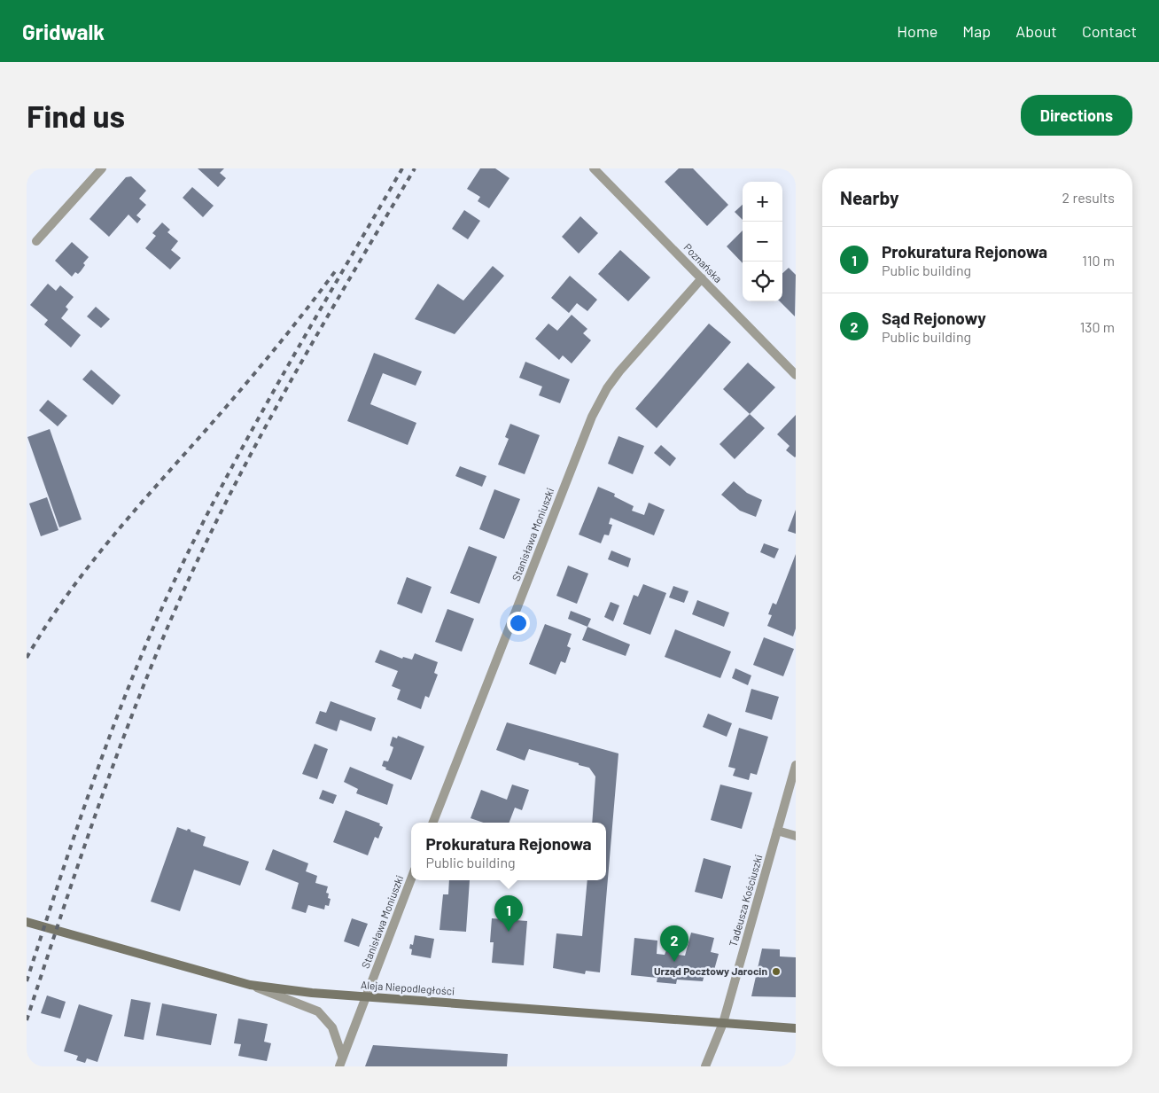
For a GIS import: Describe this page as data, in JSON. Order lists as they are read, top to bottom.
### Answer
{
  "streets": {
    "main road": ["Aleja Niepodległości"],
    "street": ["Poznańska", "Stanisława Moniuszki", "Tadeusza Kościuszki"]
  },
  "crossings": [
    ["Poznańska", "Stanisława Moniuszki"],
    ["Stanisława Moniuszki", "Aleja Niepodległości"],
    ["Tadeusza Kościuszki", "Aleja Niepodległości"]
  ],
  "places": ["Urząd Pocztowy Jarocin"],
  "page": {
    "header": "Gridwalk",
    "nav": [
      "Home",
      "Map",
      "About",
      "Contact"
    ],
    "buttons": "Directions",
    "title": "Find us",
    "heading": ["Nearby", "2 results"],
    "map_buttons": ["+", "−"],
    "list": [
      {
        "mark": "1",
        "name": "Prokuratura Rejonowa",
        "note": "Public building",
        "value": "110 m"
      },
      {
        "mark": "2",
        "name": "Sąd Rejonowy",
        "note": "Public building",
        "value": "130 m"
      }
    ],
    "popup": ["Prokuratura Rejonowa", "Public building"],
    "pins": ["1", "2"]
  }
}
